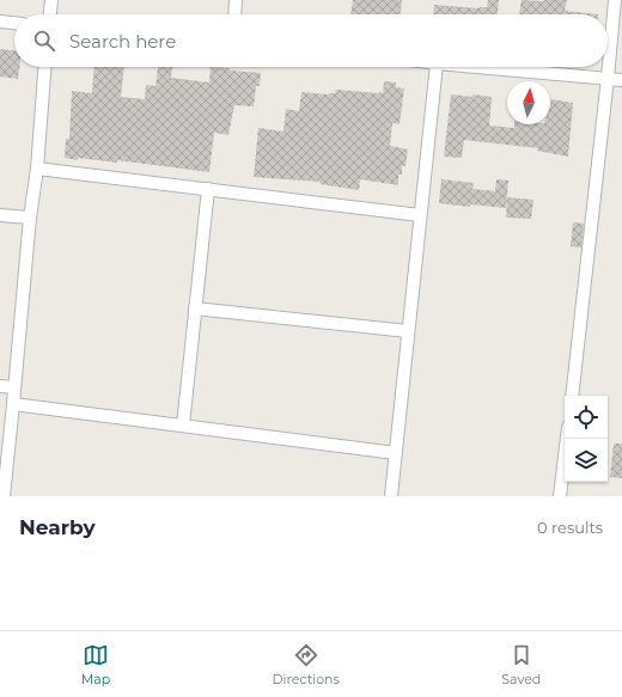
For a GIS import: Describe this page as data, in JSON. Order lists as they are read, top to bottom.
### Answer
{
  "north": "top",
  "page": {
    "search": "Search here",
    "heading": ["Nearby", "0 results"],
    "nav": ["Map", "Directions", "Saved"]
  }
}
